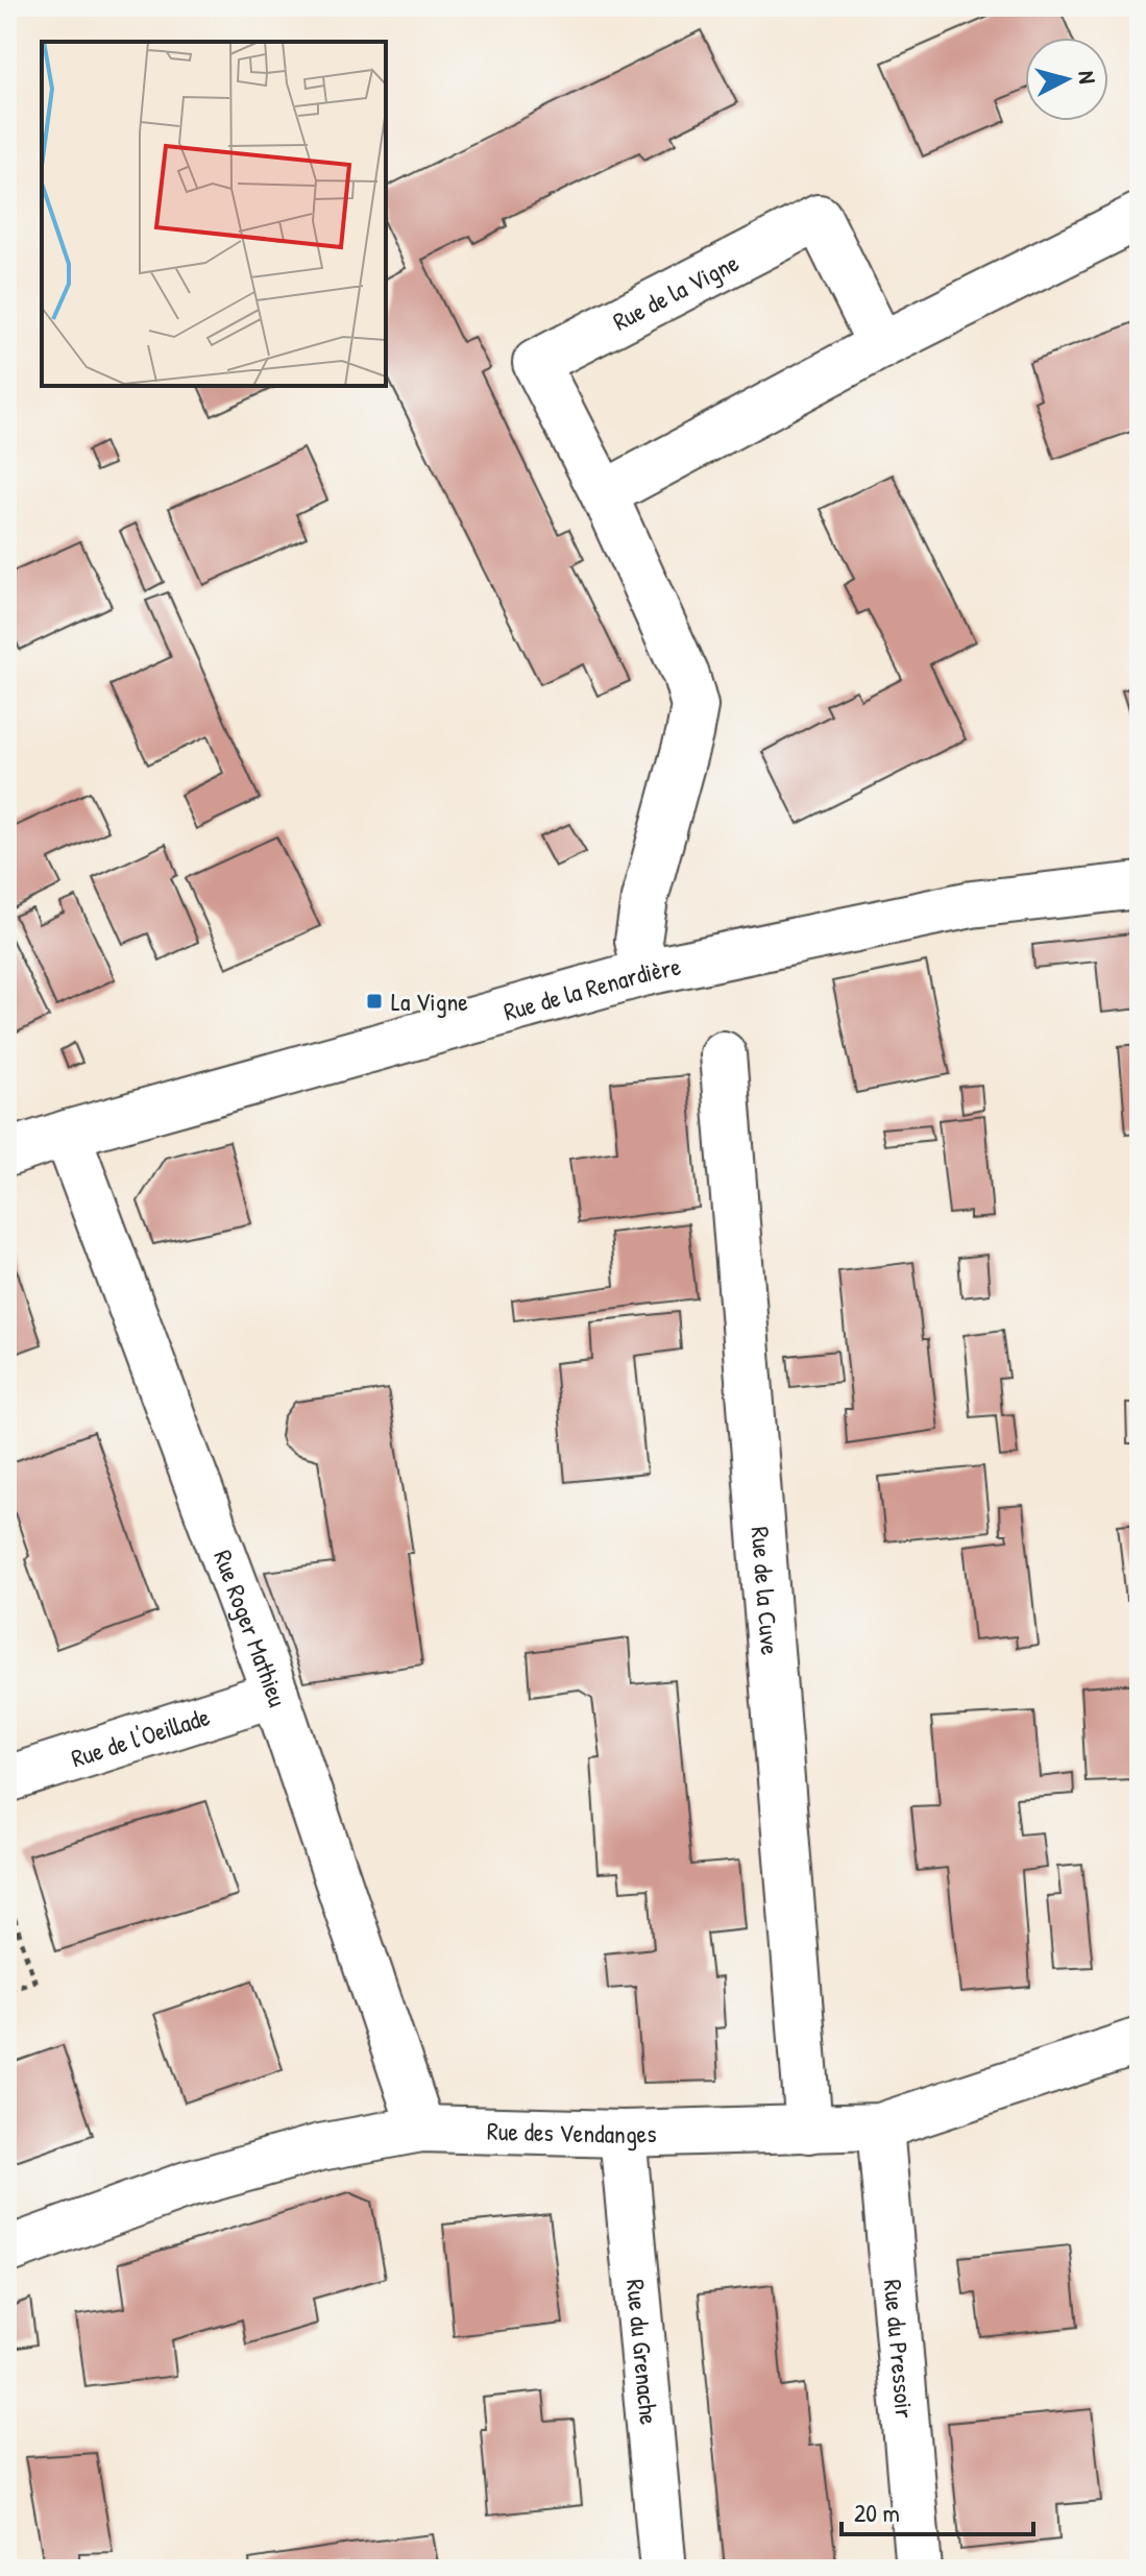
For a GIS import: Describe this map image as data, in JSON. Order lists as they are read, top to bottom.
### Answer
{
  "streets": {
    "street": [
      "Rue de la Vigne",
      "Rue de la Renardière",
      "Rue de la Cuve",
      "Rue Roger Mathieu",
      "Rue de l'Oeillade",
      "Rue des Vendanges",
      "Rue du Pressoir",
      "Rue du Grenache"
    ]
  },
  "crossings": [
    ["Rue de la Vigne", "Rue de la Renardière"],
    ["Rue de la Renardière", "Rue Roger Mathieu"],
    ["Rue de la Cuve", "Rue des Vendanges"],
    ["Rue Roger Mathieu", "Rue de l'Oeillade"],
    ["Rue Roger Mathieu", "Rue des Vendanges"],
    ["Rue des Vendanges", "Rue du Pressoir"],
    ["Rue des Vendanges", "Rue du Grenache"]
  ],
  "places": {
    "transit": ["La Vigne"]
  },
  "scale_bar": "20 m",
  "north": "right"
}
